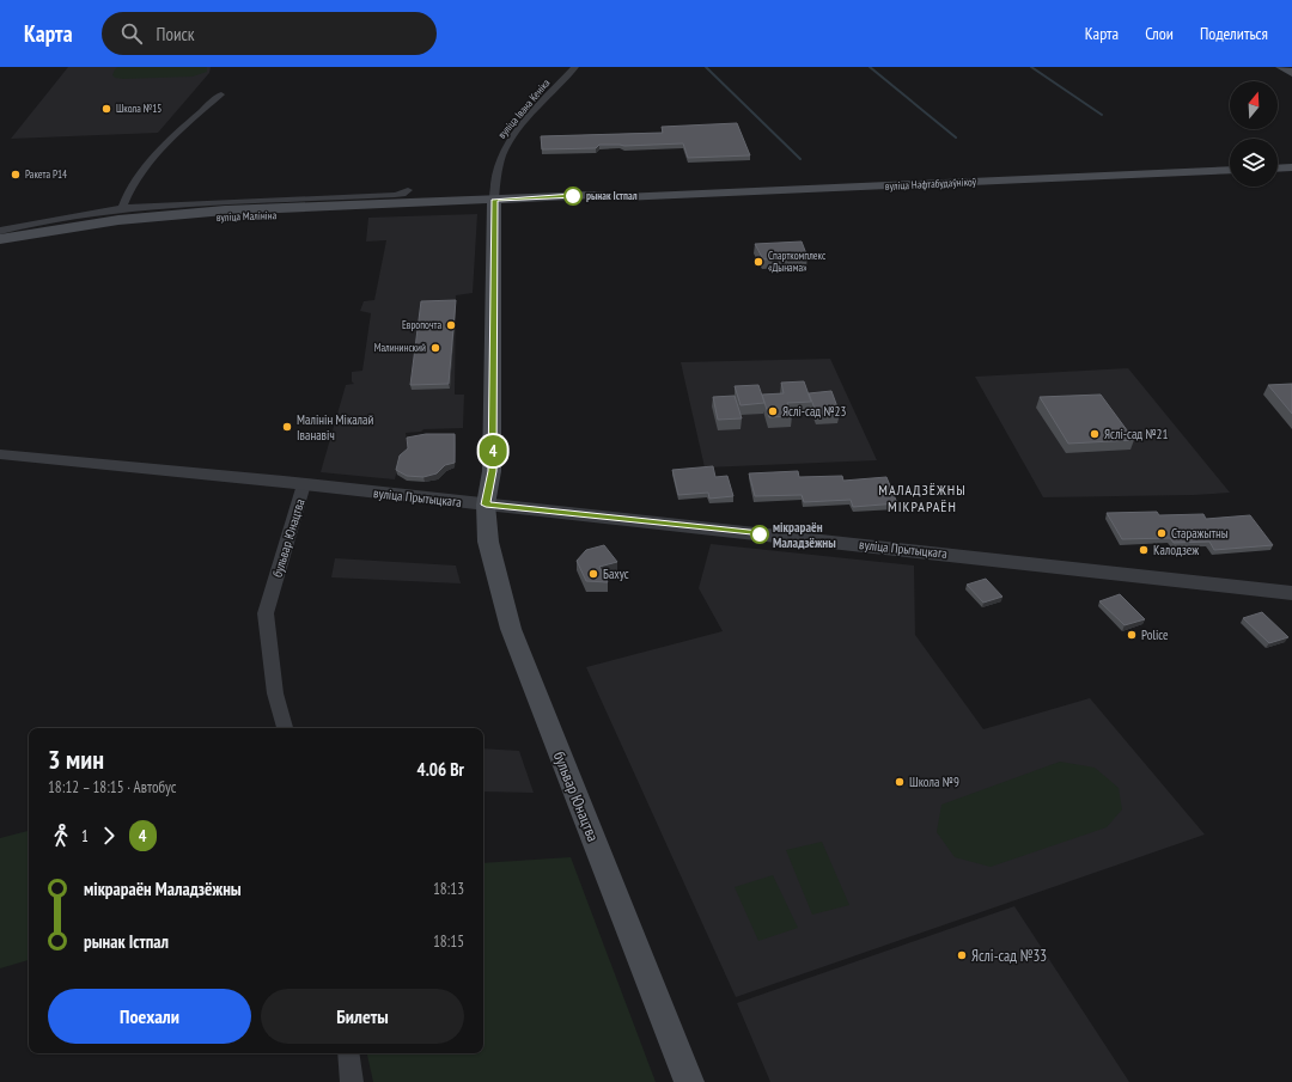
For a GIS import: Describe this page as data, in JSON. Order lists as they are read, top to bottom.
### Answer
{
  "streets": {
    "main road": ["вуліца Нафтабудаўнікоў", "вуліца Малініна", "бульвар Юнацтва"],
    "street": ["вуліца Івана Кеніка", "вуліца Прытыцкага"]
  },
  "crossings": [
    ["вуліца Івана Кеніка", "вуліца Нафтабудаўнікоў"],
    ["вуліца Івана Кеніка", "вуліца Малініна"],
    ["вуліца Нафтабудаўнікоў", "вуліца Малініна"],
    ["вуліца Прытыцкага", "бульвар Юнацтва"]
  ],
  "districts": ["МАЛАДЗЁЖНЫ МІКРАРАЁН"],
  "places": [
    "Школа №15",
    "Ракета Р14",
    "рынак Істпал",
    "Спарткомплекс «Дынама»",
    "Европочта",
    "Малининский",
    "Яслі-сад №23",
    "Малінін Мікалай Іванавіч",
    "Яслі-сад №21",
    "Старажытны",
    "мікрараён Маладзёжны",
    "Калодзеж",
    "Бахус",
    "Police",
    "Школа №9",
    "Яслі-сад №33"
  ],
  "lines": ["bus line 4"],
  "north": "top",
  "page": {
    "header": "Карта",
    "search": "Поиск",
    "nav": ["Карта", "Слои", "Поделиться"],
    "on_map": "4",
    "heading": ["3 мин", "18:12 – 18:15 · Автобус", "4.06 Br"],
    "legs": ["1", "4"],
    "list": [
      {
        "name": "мікрараён Маладзёжны",
        "value": "18:13"
      },
      {
        "name": "рынак Істпал",
        "value": "18:15"
      }
    ],
    "buttons": ["Поехали", "Билеты"]
  }
}
